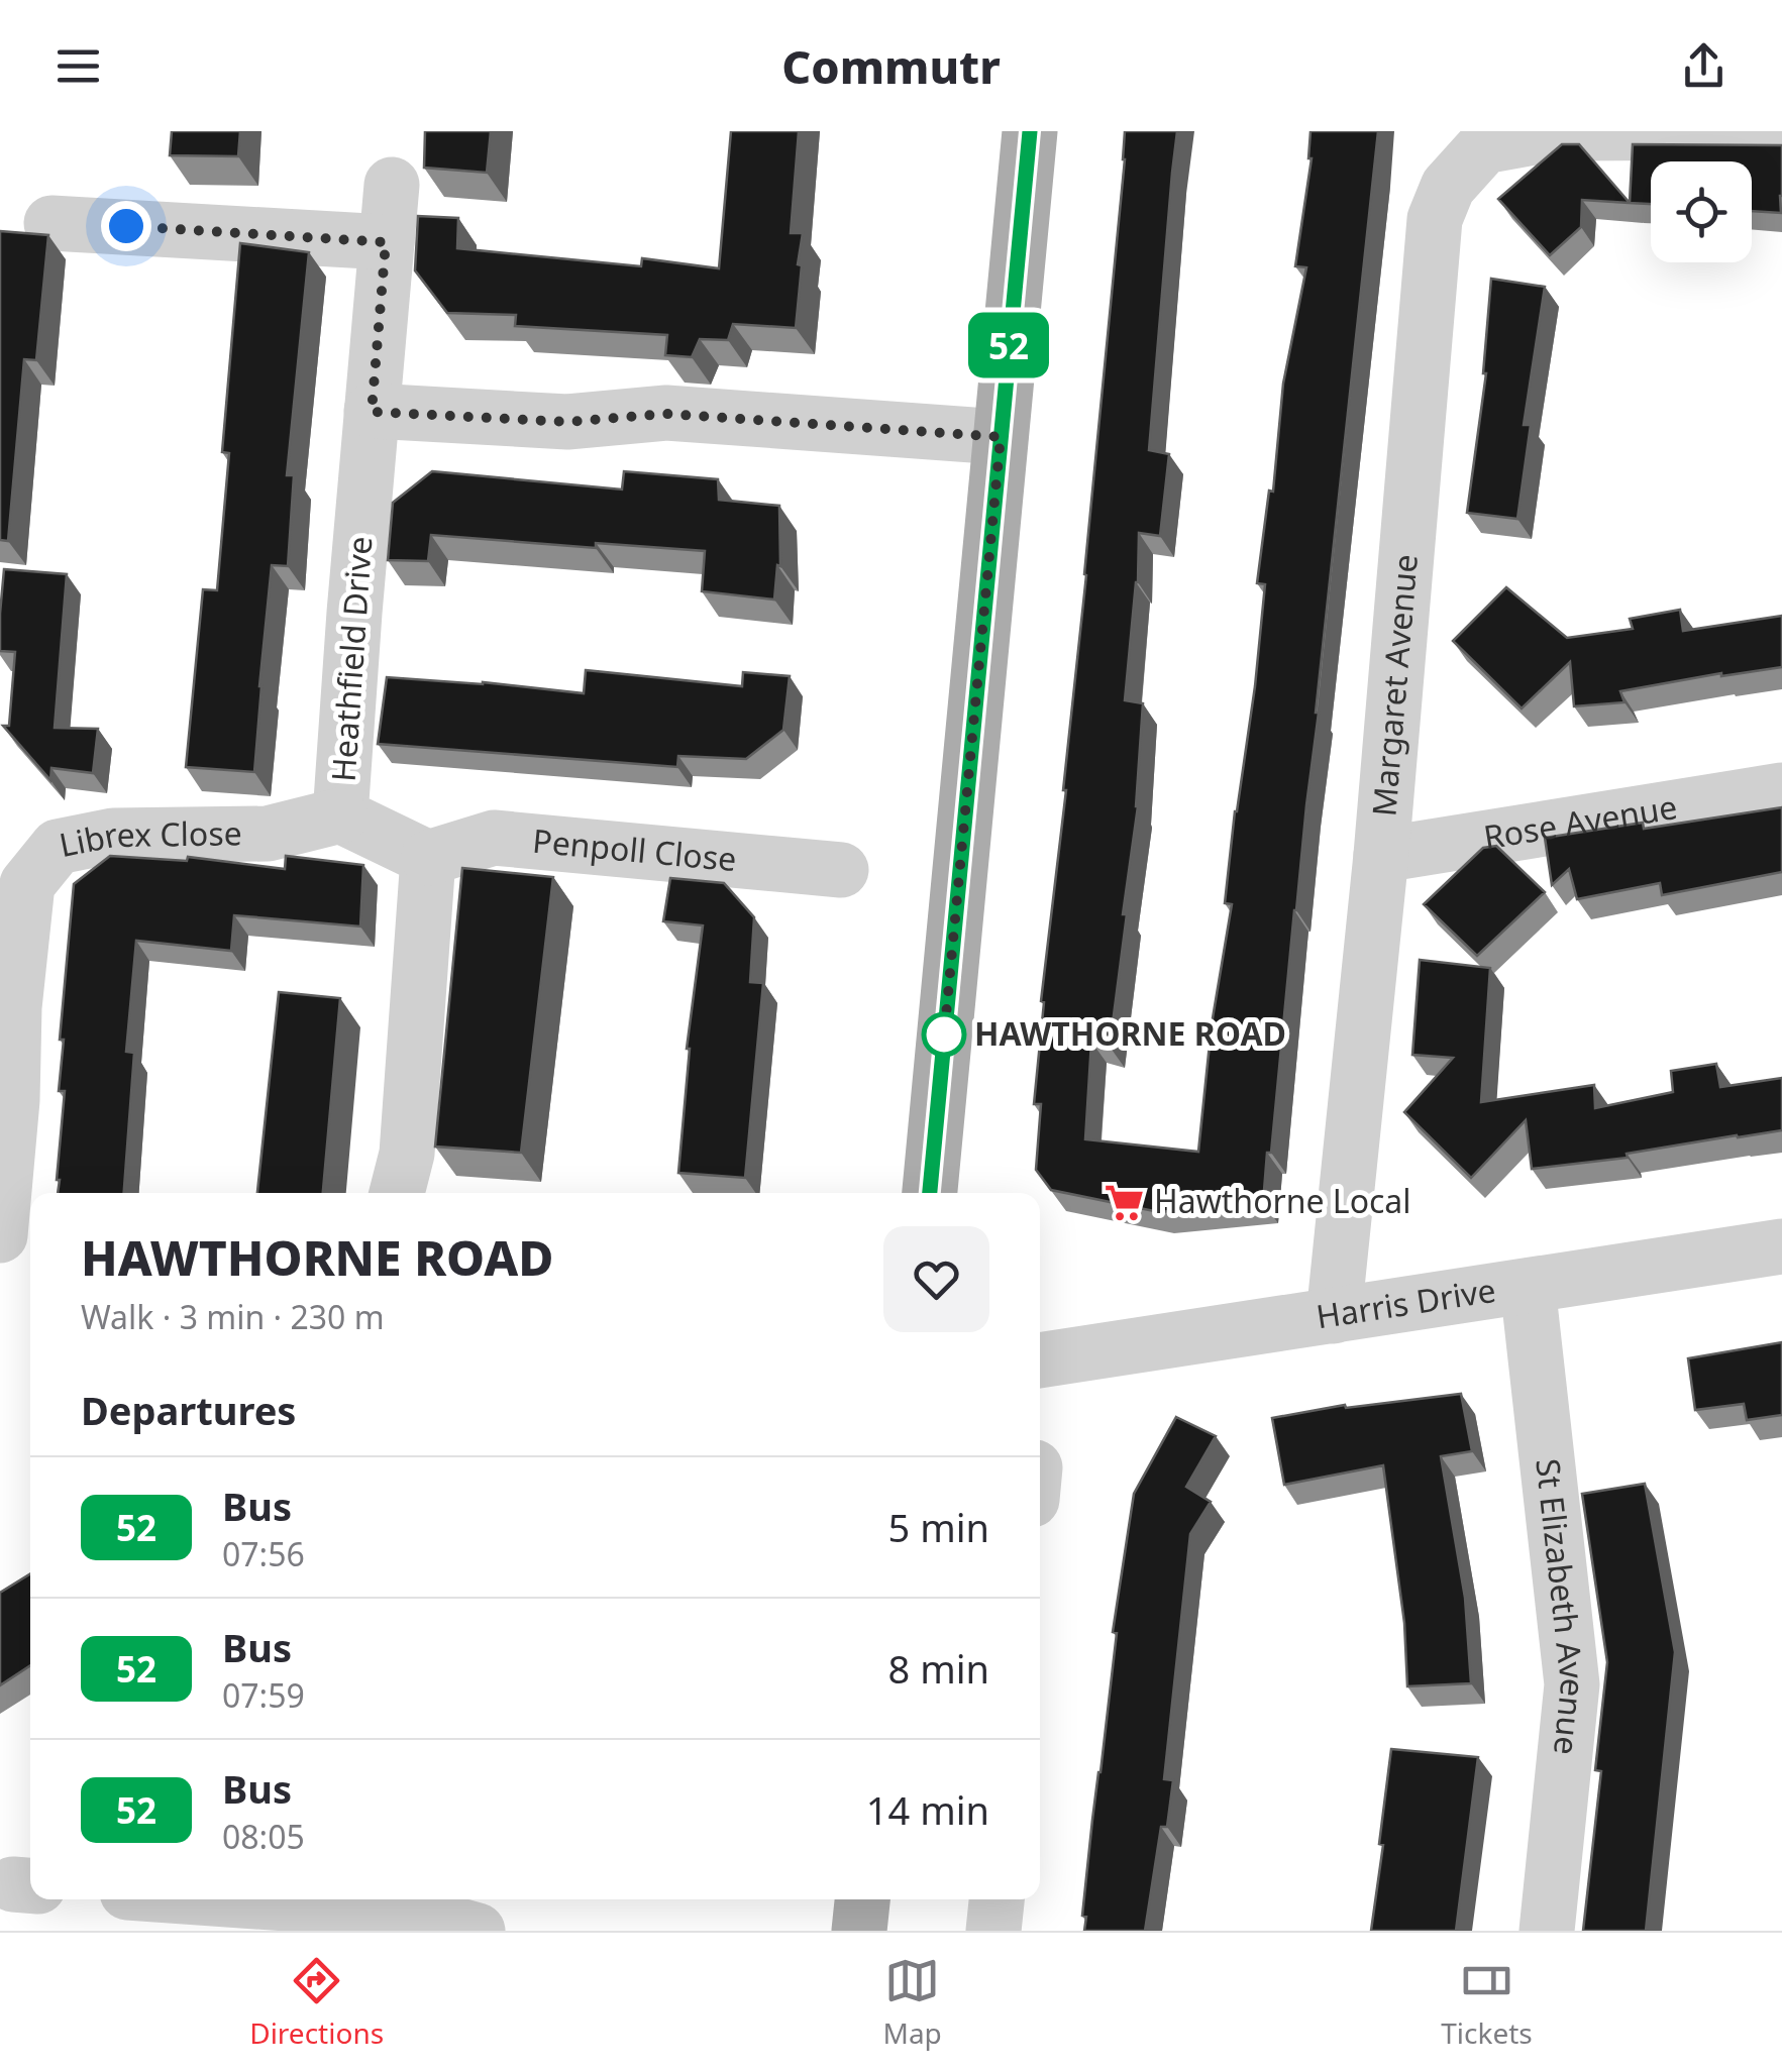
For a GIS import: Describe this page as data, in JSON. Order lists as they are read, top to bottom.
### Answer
{
  "streets": {
    "street": [
      "Heathfield Drive",
      "Margaret Avenue",
      "Rose Avenue",
      "Librex Close",
      "Penpoll Close",
      "Harris Drive",
      "St Elizabeth Avenue"
    ]
  },
  "crossings": [
    ["Heathfield Drive", "Librex Close"],
    ["Heathfield Drive", "Penpoll Close"],
    ["Margaret Avenue", "Rose Avenue"],
    ["Margaret Avenue", "Harris Drive"],
    ["Harris Drive", "St Elizabeth Avenue"]
  ],
  "places": {
    "other": ["HAWTHORNE ROAD"],
    "supermarket": ["Hawthorne Local"]
  },
  "lines": ["bus line 52"],
  "page": {
    "header": "Commutr",
    "on_map": "52",
    "heading": [
      ["HAWTHORNE ROAD", "Walk · 3 min · 230 m"],
      "Departures"
    ],
    "list": [
      {
        "mark": "52",
        "name": "Bus",
        "note": "07:56",
        "value": "5 min"
      },
      {
        "mark": "52",
        "name": "Bus",
        "note": "07:59",
        "value": "8 min"
      },
      {
        "mark": "52",
        "name": "Bus",
        "note": "08:05",
        "value": "14 min"
      }
    ],
    "tabs": ["Directions", "Map", "Tickets"]
  }
}
